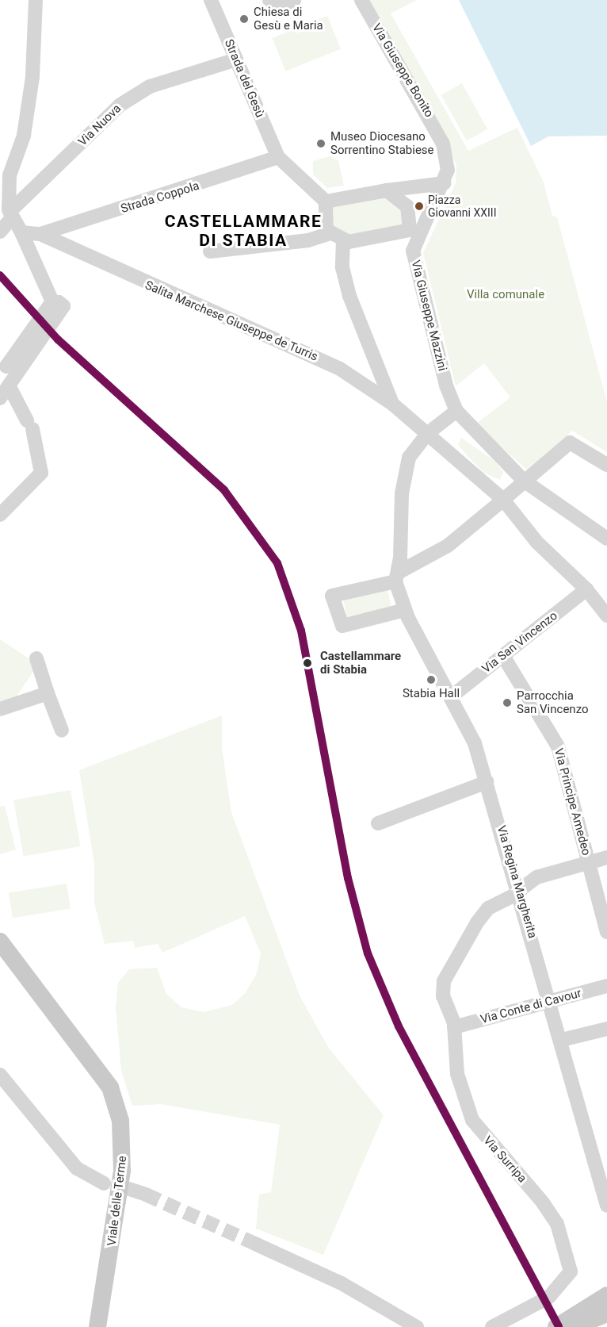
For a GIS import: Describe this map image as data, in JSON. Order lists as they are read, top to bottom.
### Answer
{
  "streets": {
    "main road": ["Viale delle Terme"],
    "street": [
      "Via Giuseppe Bonito",
      "Strada del Gesù",
      "Via Nuova",
      "Strada Coppola",
      "Via Giuseppe Mazzini",
      "Salita Marchese Giuseppe de Turris",
      "Via San Vincenzo",
      "Via Principe Amedeo",
      "Via Regina Margherita",
      "Via Conte di Cavour",
      "Via Surripa"
    ]
  },
  "crossings": [
    ["Via Giuseppe Bonito", "Via Giuseppe Mazzini"],
    ["Strada del Gesù", "Via Nuova"],
    ["Strada del Gesù", "Strada Coppola"],
    ["Strada Coppola", "Salita Marchese Giuseppe de Turris"],
    ["Salita Marchese Giuseppe de Turris", "Via San Vincenzo"],
    ["Via San Vincenzo", "Via Principe Amedeo"],
    ["Via San Vincenzo", "Via Regina Margherita"],
    ["Via Principe Amedeo", "Via Surripa"],
    ["Via Regina Margherita", "Via Conte di Cavour"],
    ["Via Regina Margherita", "Via Surripa"],
    ["Via Conte di Cavour", "Via Surripa"]
  ],
  "districts": ["CASTELLAMMARE DI STABIA"],
  "parks": ["Villa comunale"],
  "places": [
    "Chiesa di Gesù e Maria",
    "Museo Diocesano Sorrentino Stabiese",
    "Piazza Giovanni XXIII",
    "Castellammare di Stabia",
    "Stabia Hall",
    "Parrocchia San Vincenzo"
  ]
}
